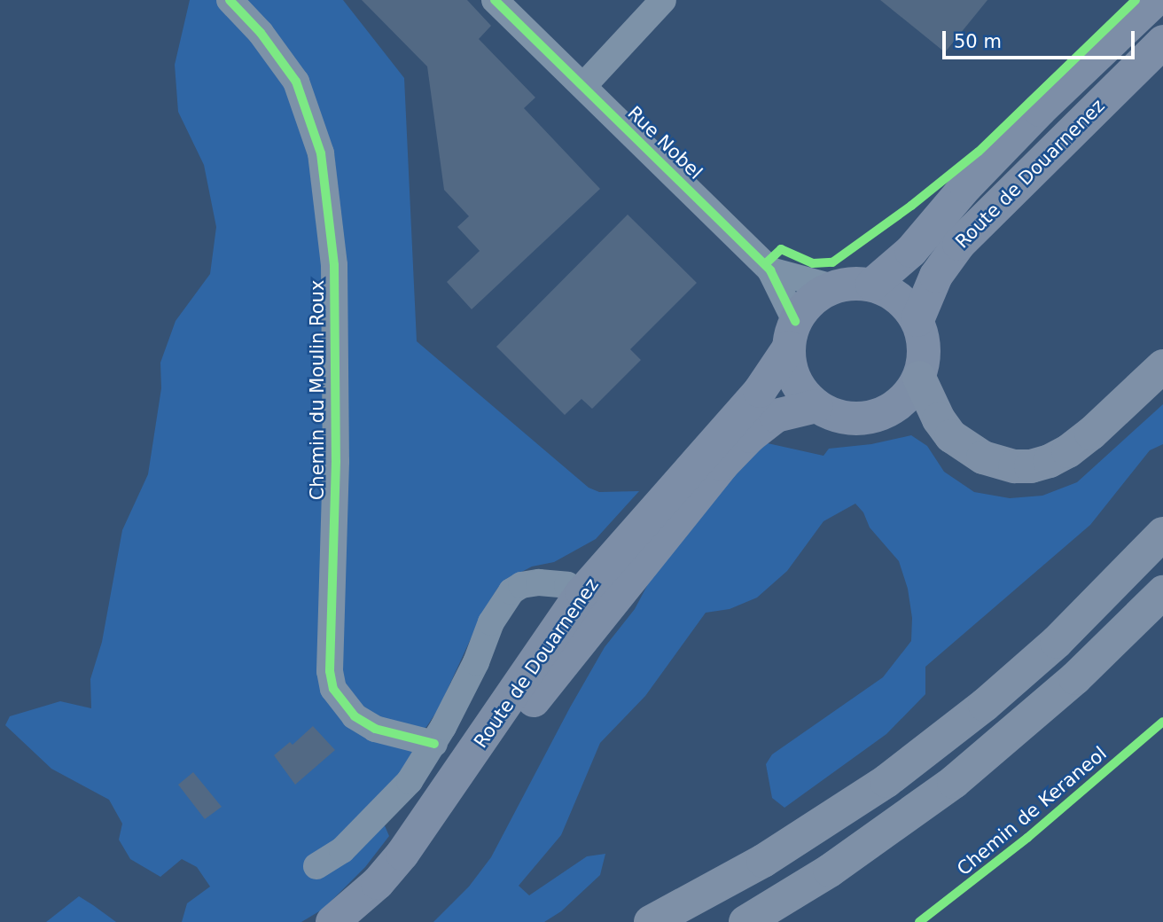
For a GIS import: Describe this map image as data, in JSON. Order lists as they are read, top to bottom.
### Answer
{
  "streets": {
    "main road": ["Route de Douarnenez"],
    "street": ["Rue Nobel", "Chemin du Moulin Roux"],
    "cycle path": ["Chemin de Keraneol"]
  },
  "crossings": [
    ["Rue Nobel", "Route de Douarnenez"]
  ],
  "scale_bar": "50 m"
}
